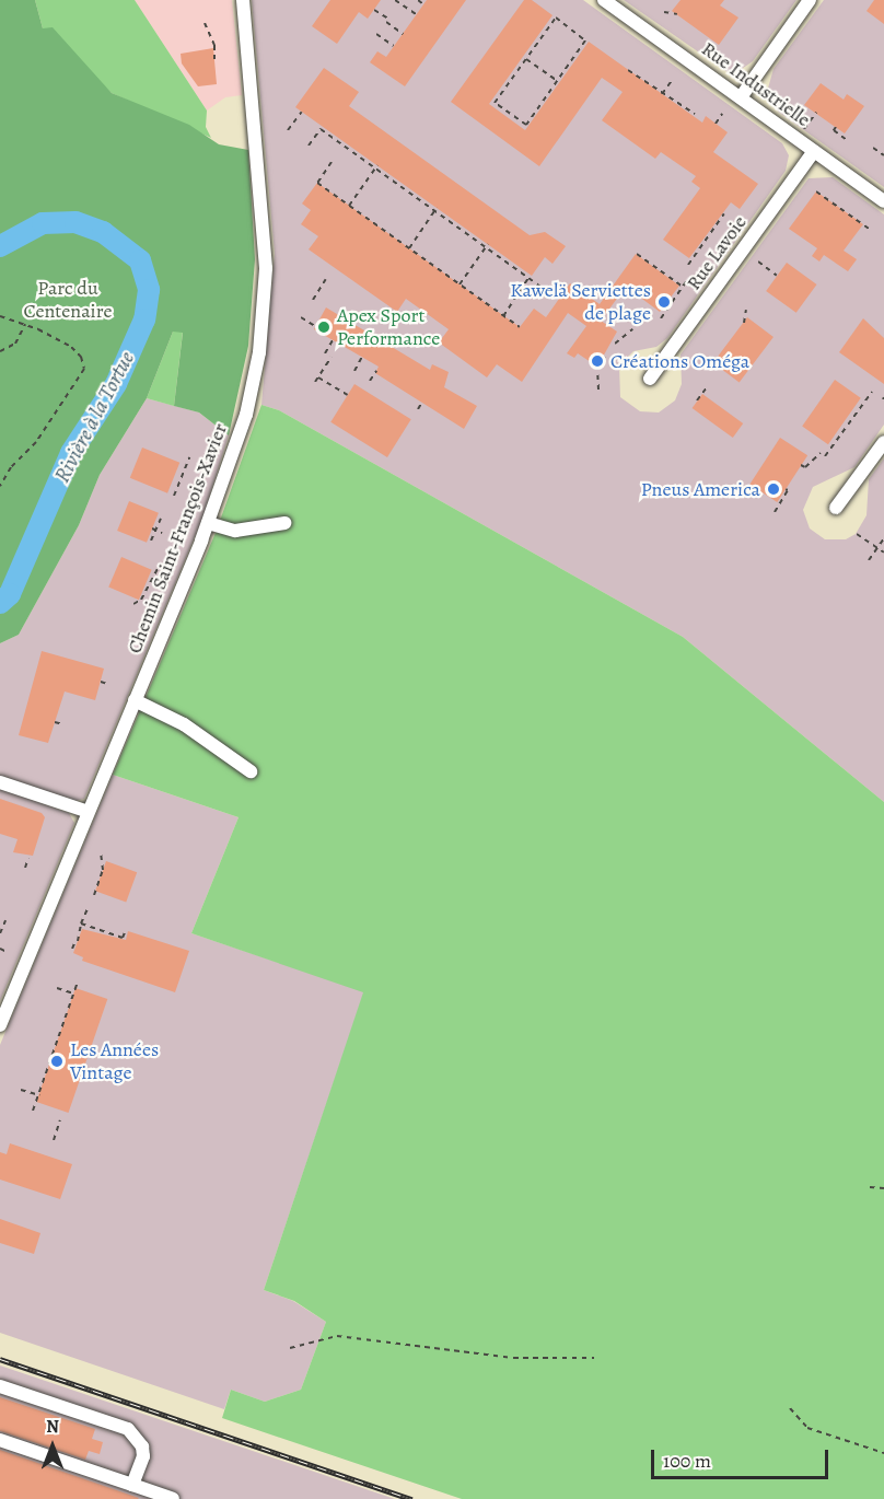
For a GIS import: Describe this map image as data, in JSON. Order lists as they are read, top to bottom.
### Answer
{
  "streets": {
    "street": ["Rue Industrielle", "Rue Lavoie", "Chemin Saint-François-Xavier"]
  },
  "crossings": [
    ["Rue Industrielle", "Rue Lavoie"]
  ],
  "water": ["Rivière à la Tortue"],
  "parks": ["Parc du Centenaire"],
  "places": [
    "Kawelä Serviettes de plage",
    "Apex Sport Performance",
    "Créations Oméga",
    "Pneus America",
    "Les Années Vintage"
  ],
  "scale_bar": "100 m",
  "north": "top"
}
